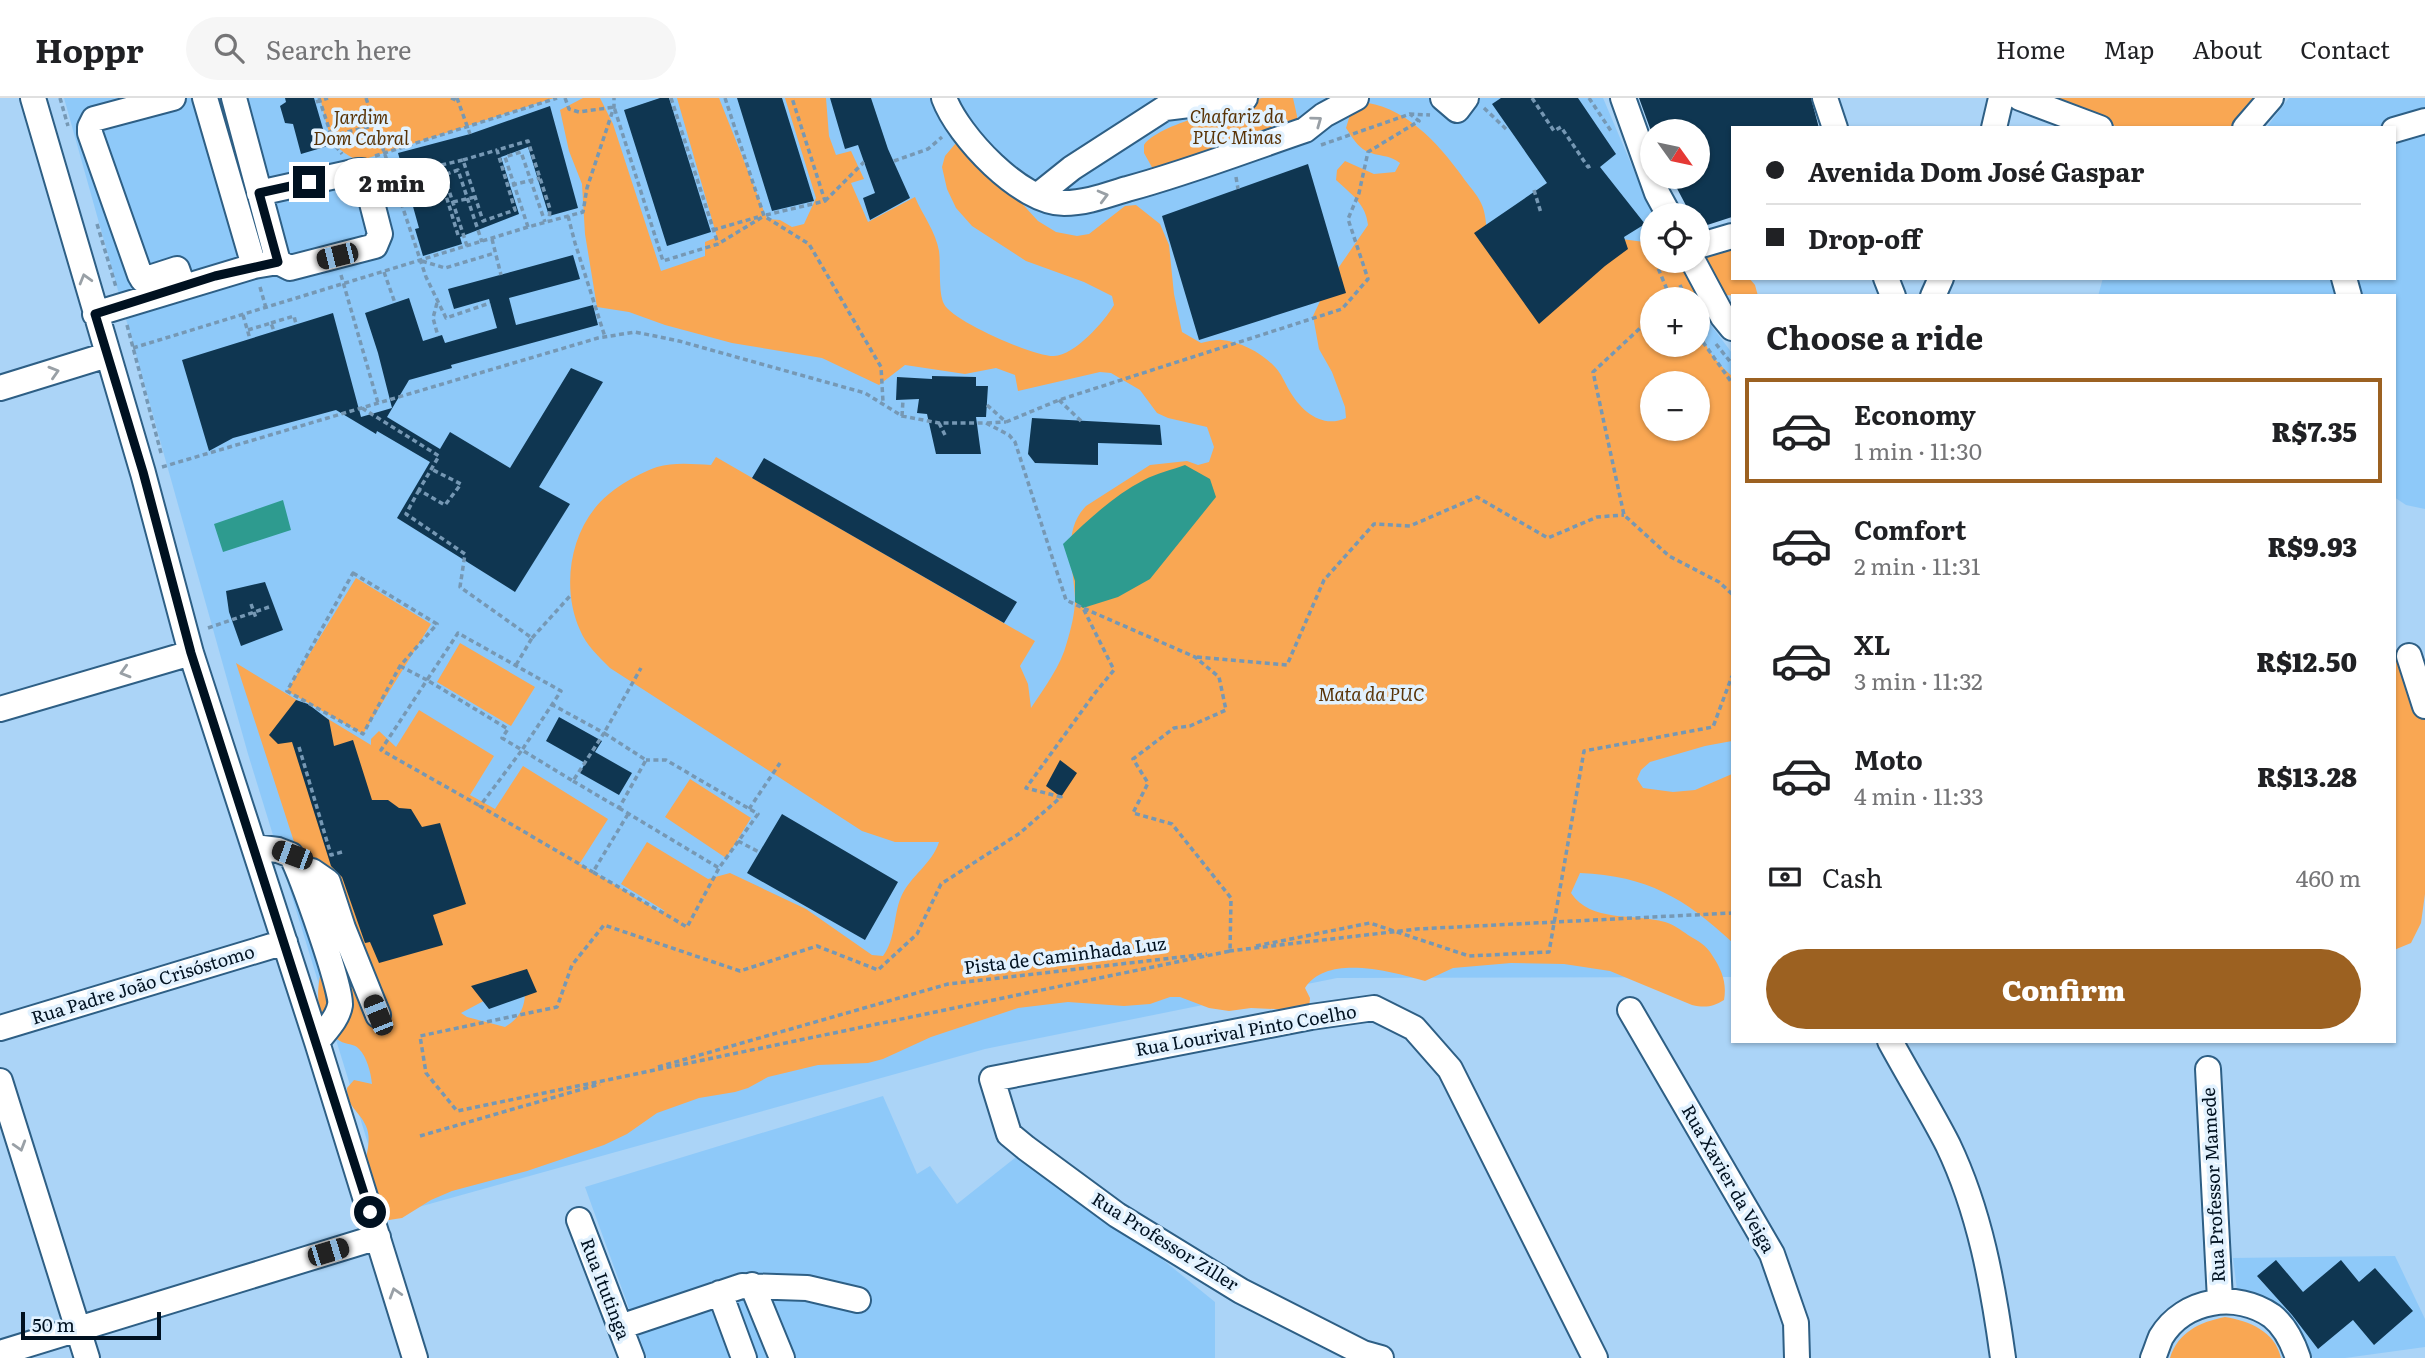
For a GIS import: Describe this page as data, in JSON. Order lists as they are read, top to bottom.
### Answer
{
  "streets": {
    "street": [
      "Rua Padre João Crisóstomo",
      "Rua Lourival Pinto Coelho",
      "Rua Xavier da Veiga",
      "Rua Professor Mamede",
      "Rua Professor Ziller",
      "Rua Itutinga"
    ],
    "path": ["Pista de Caminhada Luz"]
  },
  "crossings": [
    ["Rua Lourival Pinto Coelho", "Rua Professor Ziller"]
  ],
  "parks": ["Chafariz da PUC Minas", "Jardim Dom Cabral", "Mata da PUC"],
  "scale_bar": "50 m",
  "north": "bottom right",
  "page": {
    "header": "Hoppr",
    "search": "Search here",
    "nav": [
      "Home",
      "Map",
      "About",
      "Contact"
    ],
    "map_buttons": ["+", "−"],
    "banner": ["Avenida Dom José Gaspar", "Drop-off"],
    "bubble": "2 min",
    "heading": "Choose a ride",
    "list": [
      {
        "name": "Economy",
        "note": "1 min · 11:30",
        "value": "R$7.35"
      },
      {
        "name": "Comfort",
        "note": "2 min · 11:31",
        "value": "R$9.93"
      },
      {
        "name": "XL",
        "note": "3 min · 11:32",
        "value": "R$12.50"
      },
      {
        "name": "Moto",
        "note": "4 min · 11:33",
        "value": "R$13.28"
      }
    ],
    "pay": ["Cash", "460 m"],
    "buttons": "Confirm",
    "scale": "50 m"
  }
}
